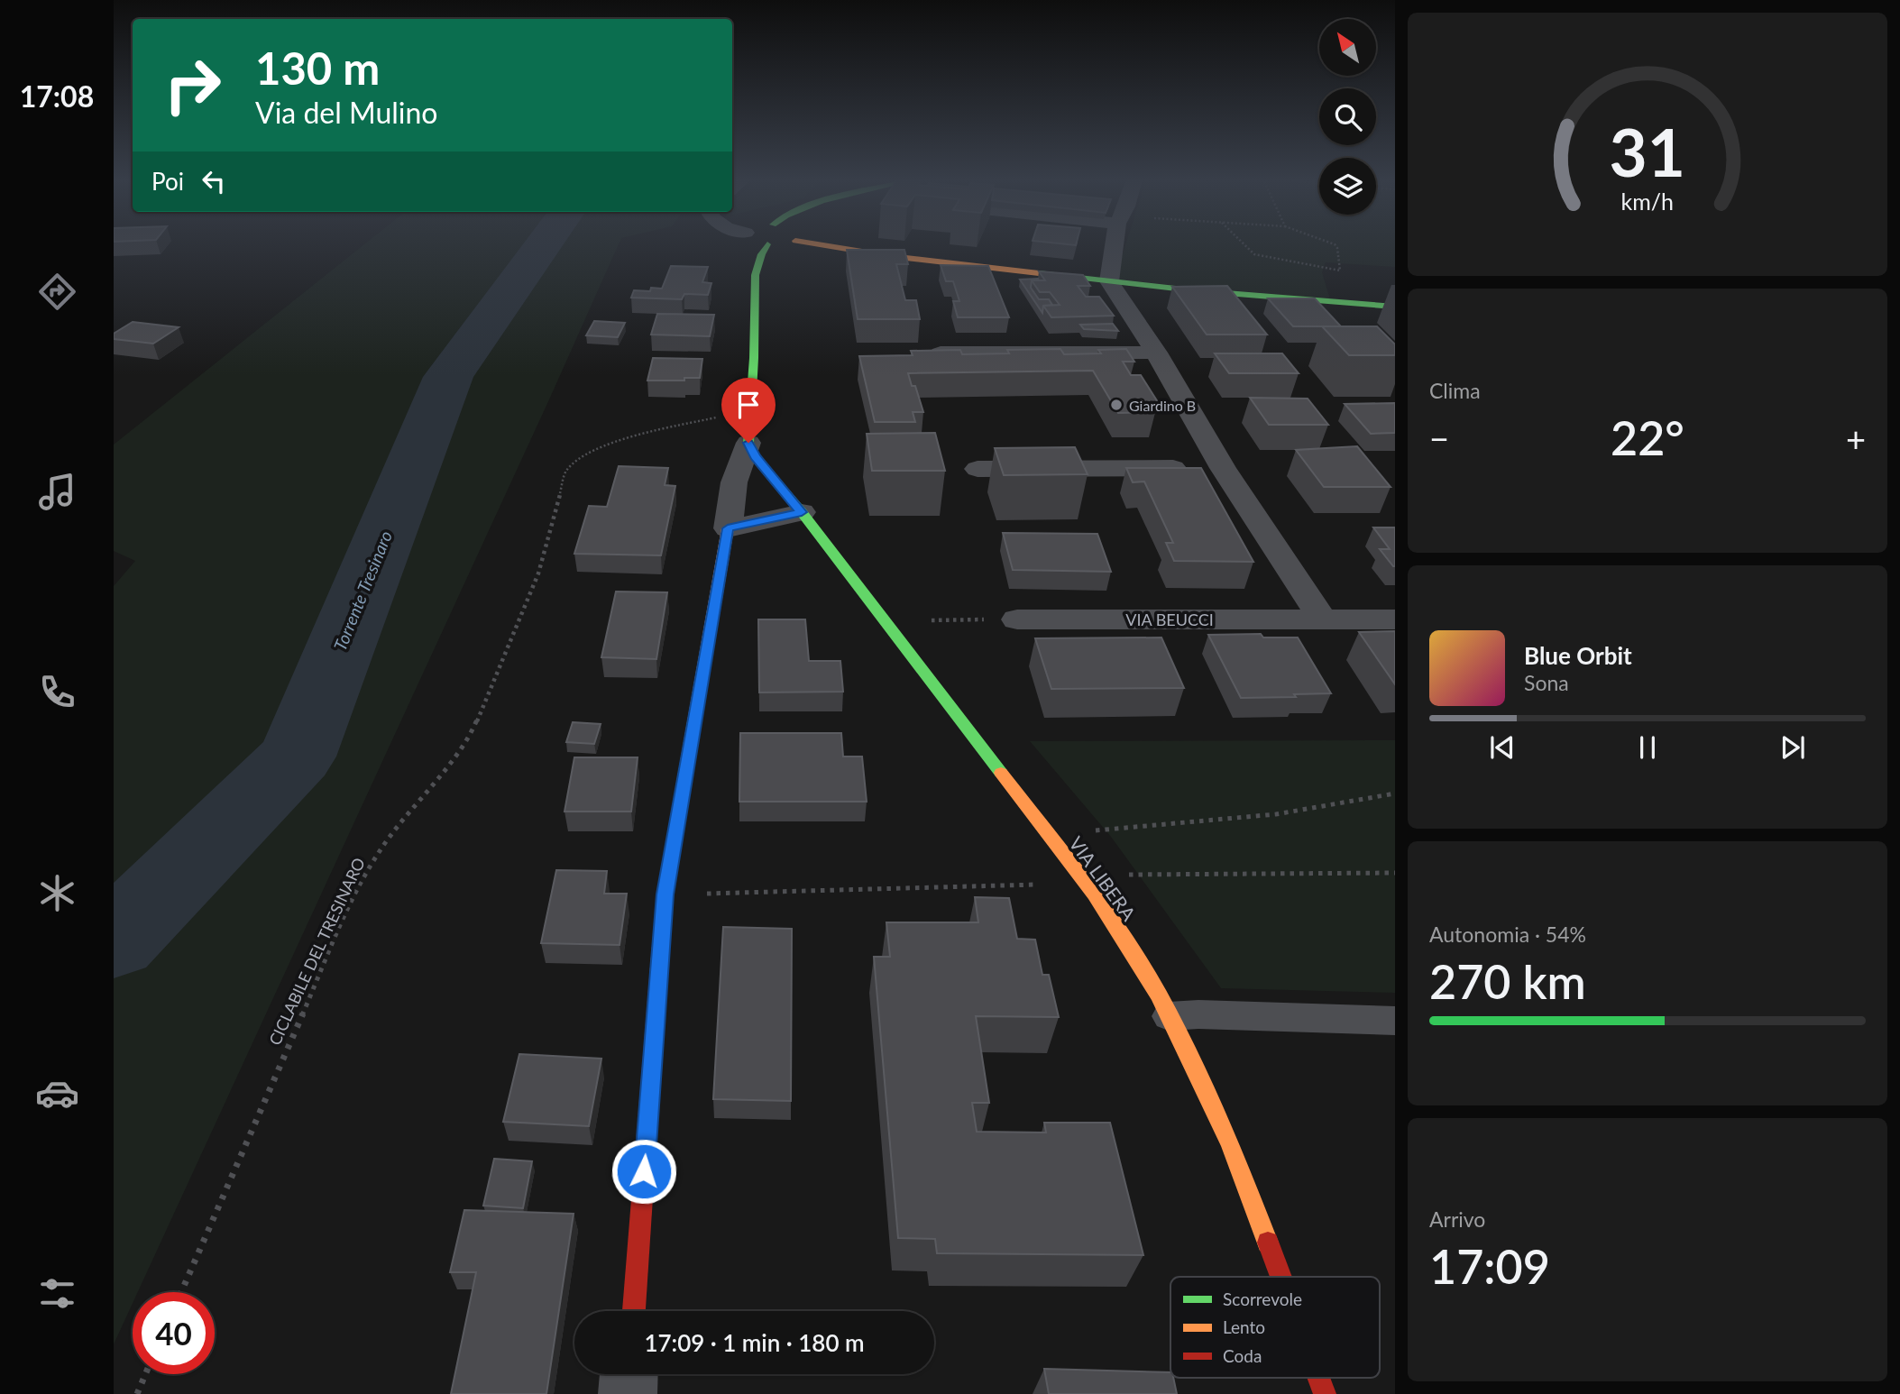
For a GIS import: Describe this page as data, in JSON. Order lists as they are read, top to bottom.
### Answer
{
  "streets": {
    "street": ["VIA BEUCCI", "VIA LIBERA"],
    "path": ["CICLABILE DEL TRESINARO"]
  },
  "water": ["Torrente Tresinaro"],
  "places": ["Giardino B"],
  "legend": ["Scorrevole", "Lento", "Coda"],
  "north": "top left",
  "page": {
    "tabs": "17:08",
    "turn": ["130 m", "Via del Mulino"],
    "then": "Poi",
    "tile": [
      "Clima",
      ["Autonomia · 54%", "270 km"],
      ["Arrivo", "17:09"]
    ],
    "heat": ["−", "22°", "+"],
    "song": ["Blue Orbit", "Sona"],
    "limit": "40",
    "trip": "17:09 · 1 min · 180 m",
    "gauge": ["31", "km/h"]
  }
}
